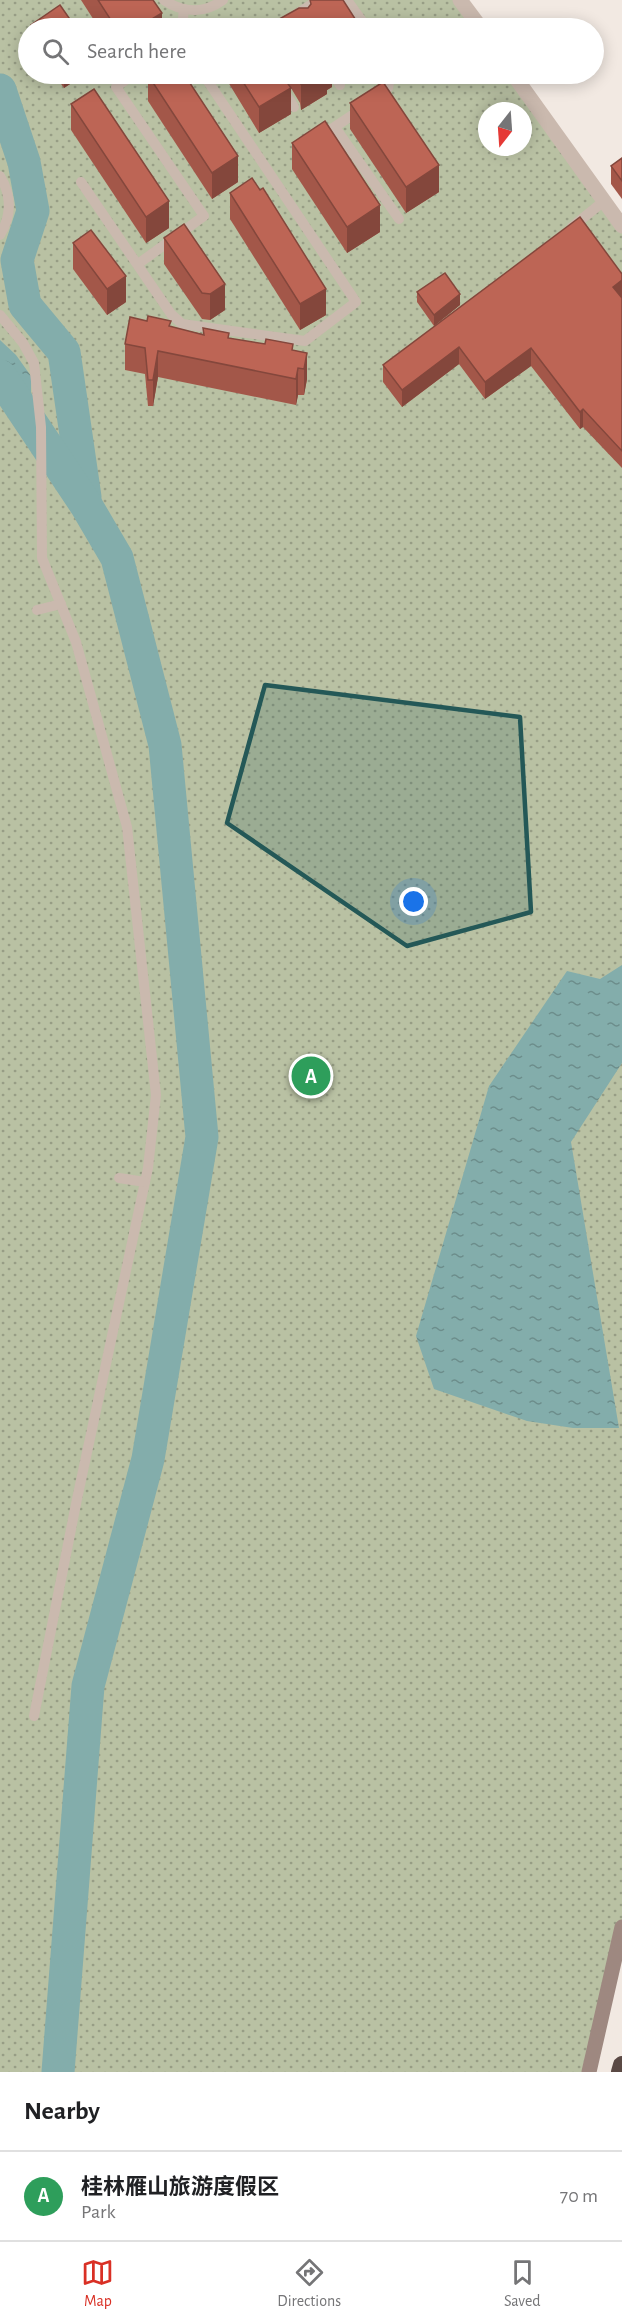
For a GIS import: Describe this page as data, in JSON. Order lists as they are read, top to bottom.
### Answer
{
  "north": "bottom",
  "page": {
    "search": "Search here",
    "pins": "A",
    "heading": "Nearby",
    "list": [
      {
        "mark": "A",
        "name": "桂林雁山旅游度假区",
        "note": "Park",
        "value": "70 m"
      }
    ],
    "nav": ["Map", "Directions", "Saved"]
  }
}
